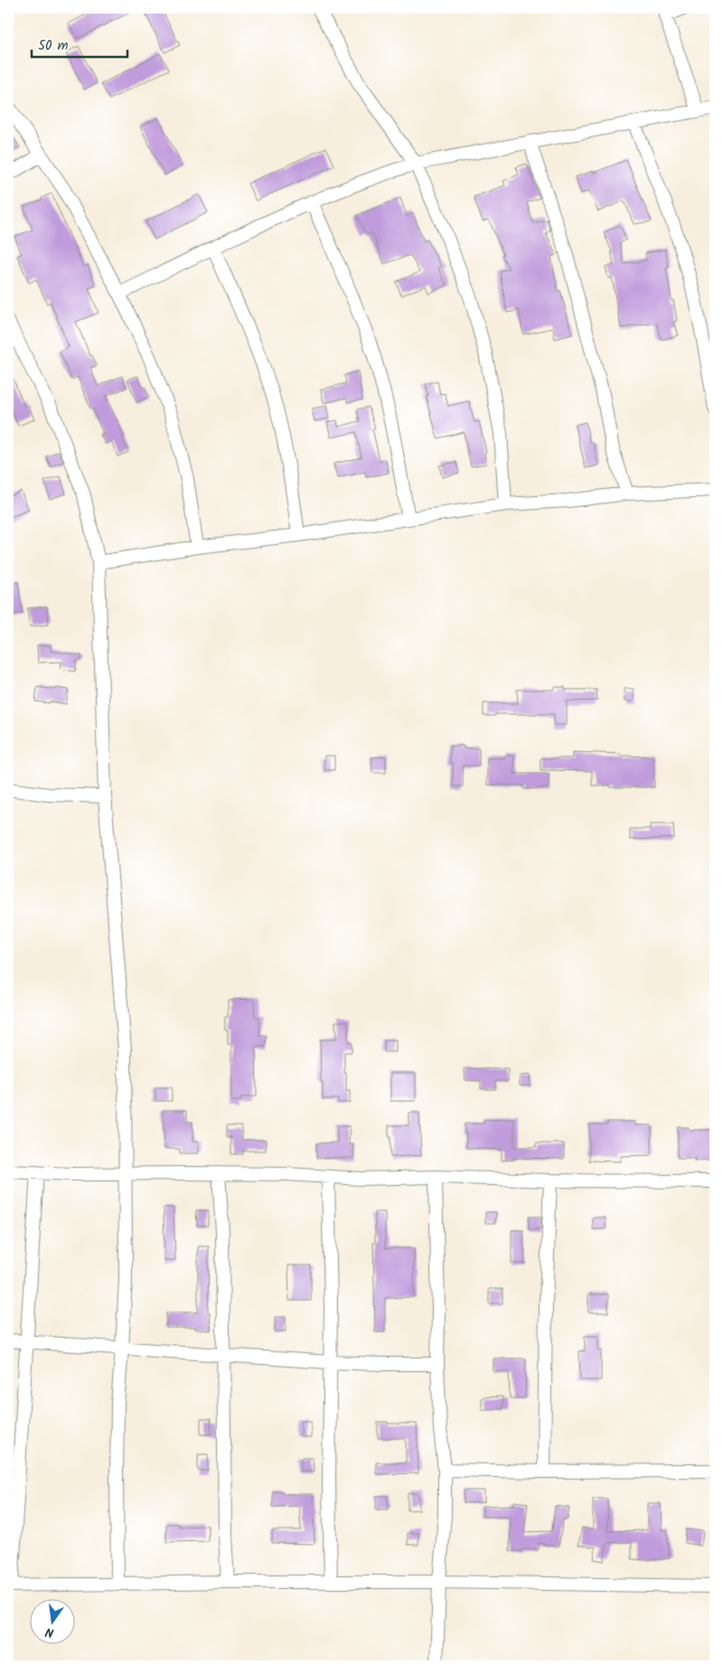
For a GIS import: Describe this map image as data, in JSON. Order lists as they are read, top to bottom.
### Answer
{
  "scale_bar": "50 m",
  "north": "bottom"
}
